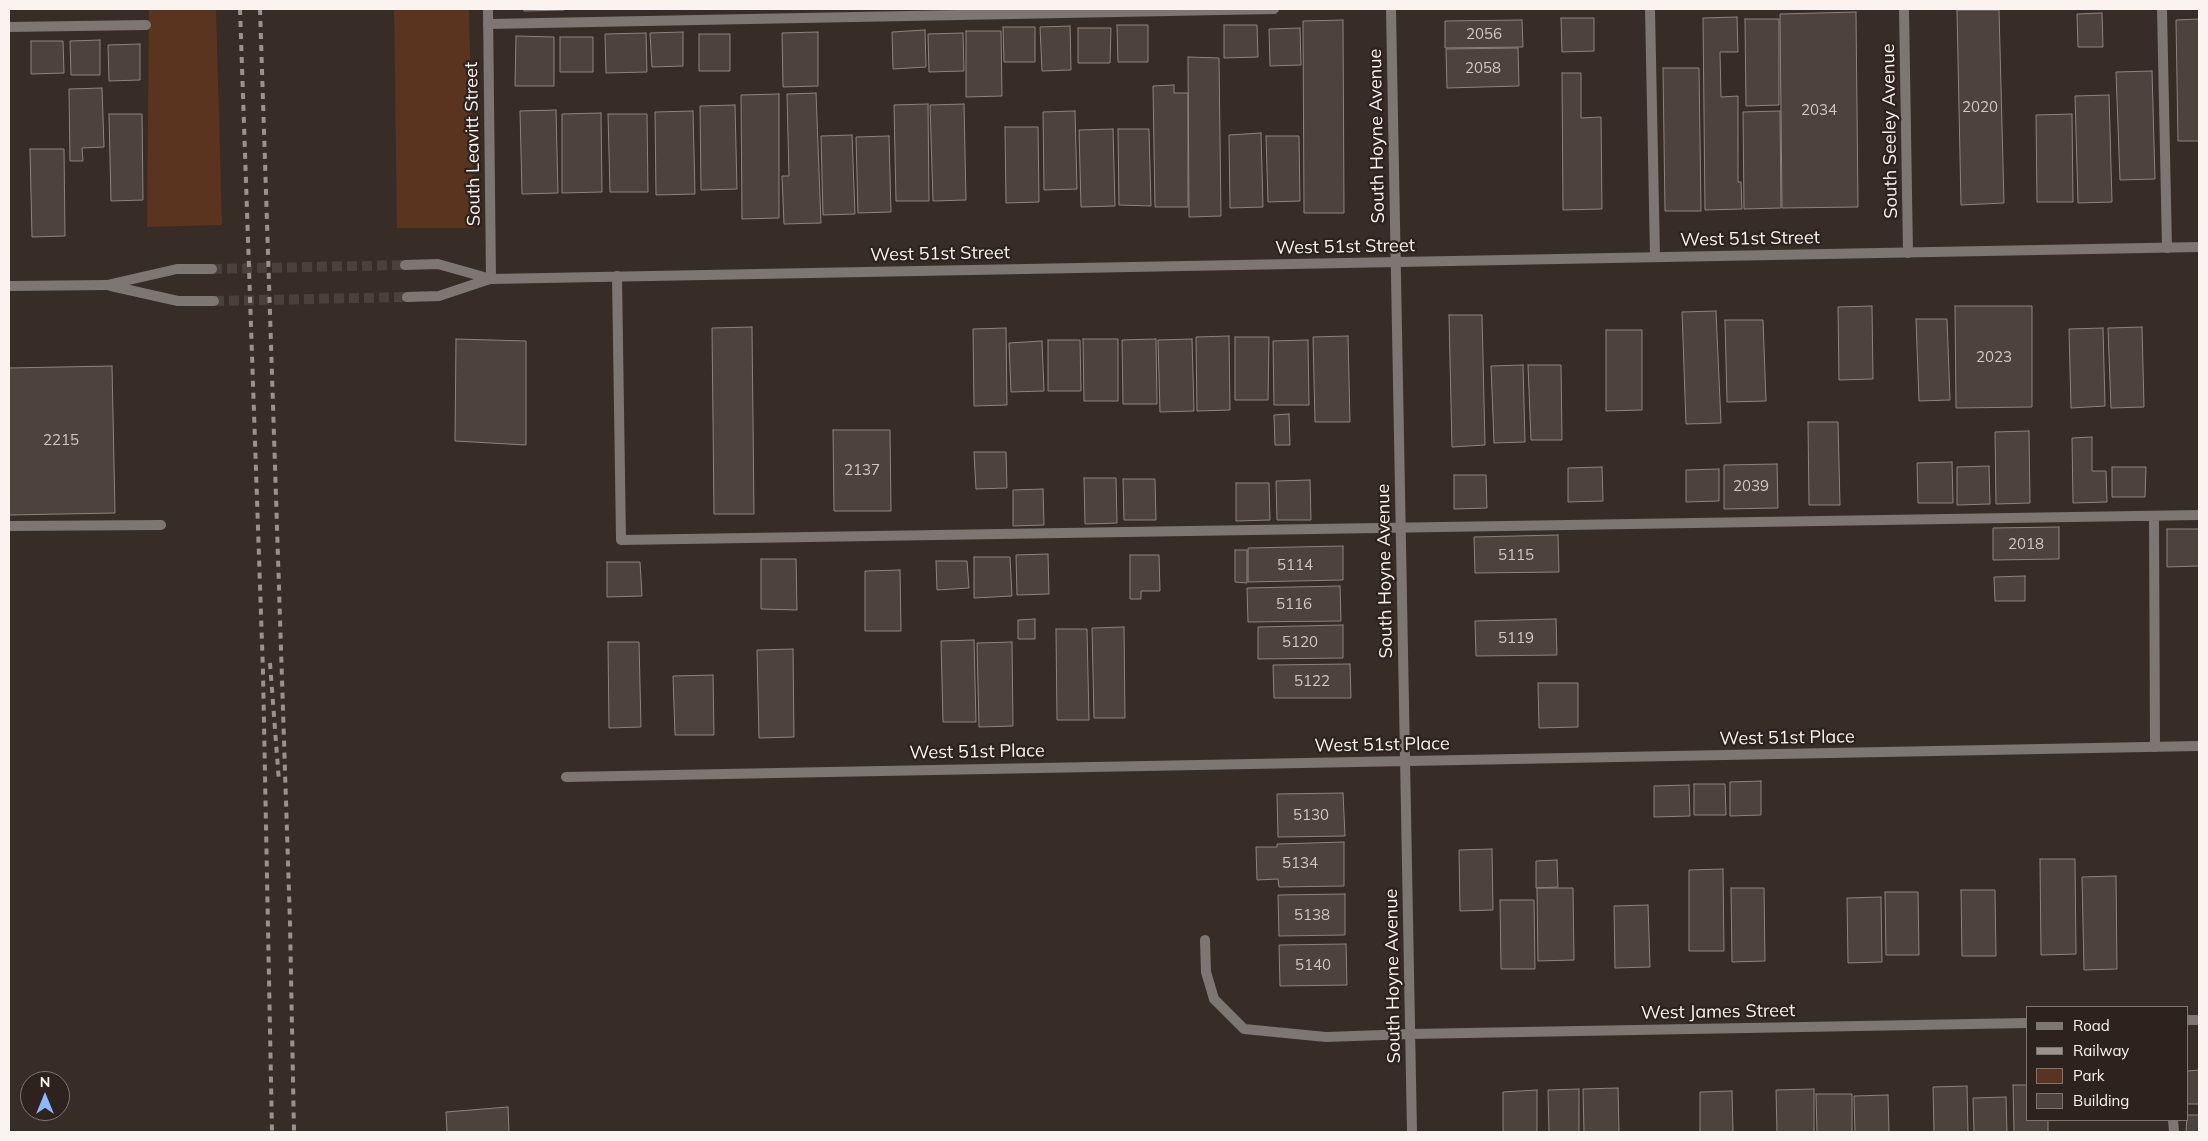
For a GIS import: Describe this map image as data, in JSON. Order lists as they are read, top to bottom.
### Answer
{
  "streets": {
    "street": [
      "South Seeley Avenue",
      "South Hoyne Avenue",
      "South Leavitt Street",
      "West 51st Street",
      "West 51st Place",
      "West James Street"
    ]
  },
  "crossings": [
    ["South Seeley Avenue", "West 51st Street"],
    ["South Hoyne Avenue", "West 51st Street"],
    ["South Hoyne Avenue", "West 51st Place"],
    ["South Hoyne Avenue", "West James Street"],
    ["South Leavitt Street", "West 51st Street"]
  ],
  "house_numbers": [
    "2056",
    "2058",
    "2020",
    "2034",
    "2023",
    "2215",
    "2137",
    "2039",
    "2018",
    "5115",
    "5114",
    "5116",
    "5119",
    "5120",
    "5122",
    "5130",
    "5134",
    "5138",
    "5140"
  ],
  "legend": [
    "Road",
    "Railway",
    "Park",
    "Building"
  ],
  "north": "top"
}
